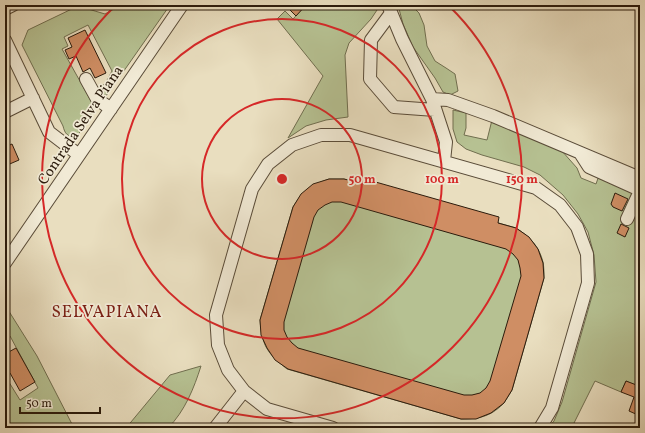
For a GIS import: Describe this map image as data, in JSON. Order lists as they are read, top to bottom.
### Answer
{
  "streets": {
    "street": ["Contrada Selva Piana"]
  },
  "districts": ["SELVAPIANA"],
  "scale_bar": "50 m",
  "rings": ["50 m", "100 m", "150 m"]
}
